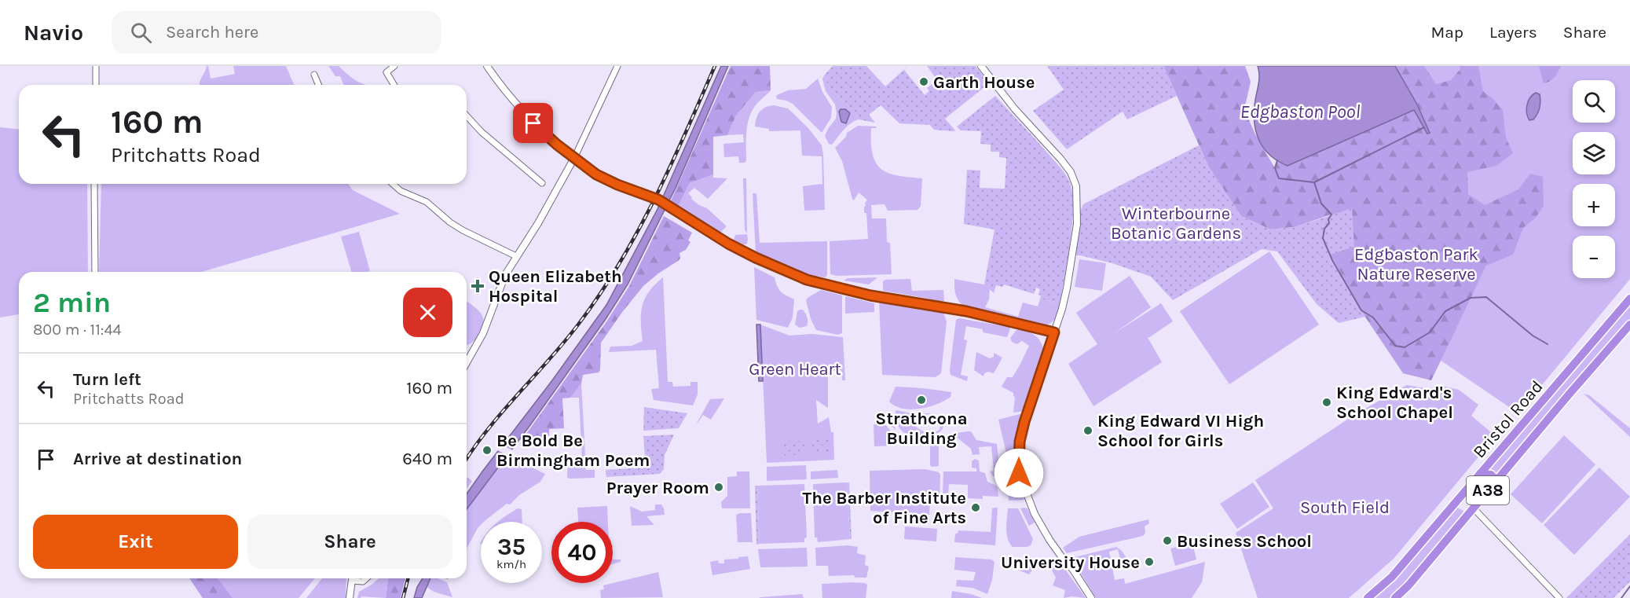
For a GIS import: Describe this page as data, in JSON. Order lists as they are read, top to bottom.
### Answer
{
  "streets": {
    "highway": ["Bristol Road", "A38"]
  },
  "water": ["Edgbaston Pool"],
  "parks": [
    "Winterbourne Botanic Gardens",
    "Edgbaston Park Nature Reserve",
    "Green Heart",
    "South Field"
  ],
  "places": {
    "other": [
      "Garth House",
      "Strathcona Building",
      "King Edward's School Chapel",
      "King Edward VI High School for Girls",
      "Be Bold Be Birmingham Poem",
      "Prayer Room",
      "The Barber Institute of Fine Arts",
      "Business School",
      "University House"
    ],
    "health": ["Queen Elizabeth Hospital"]
  },
  "page": {
    "header": "Navio",
    "search": "Search here",
    "nav": ["Map", "Layers", "Share"],
    "map_buttons": ["+", "−"],
    "turn": ["160 m", "Pritchatts Road"],
    "heading": ["2 min", "800 m · 11:44"],
    "list": [
      {
        "name": "Turn left",
        "note": "Pritchatts Road",
        "value": "160 m"
      },
      {
        "name": "Arrive at destination",
        "value": "640 m"
      }
    ],
    "buttons": ["Exit", "Share"],
    "speed": "35 km/h",
    "limit": "40"
  }
}
